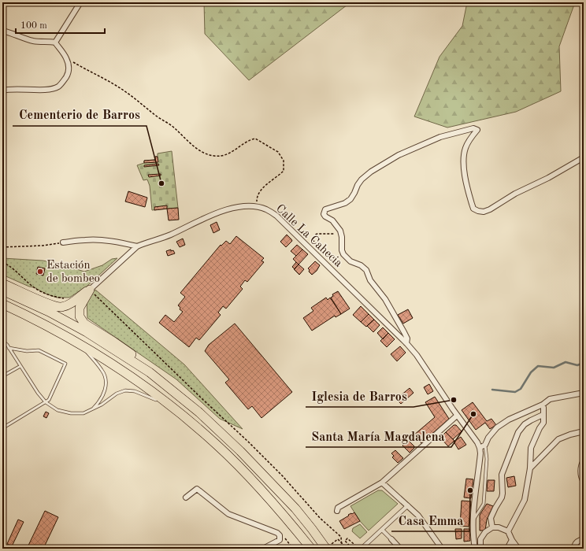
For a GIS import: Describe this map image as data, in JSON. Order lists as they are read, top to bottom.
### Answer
{
  "streets": {
    "street": ["Calle La Cahecia"]
  },
  "places": [
    "Cementerio de Barros",
    "Estación de bombeo",
    "Iglesia de Barros",
    "Santa María Magdalena",
    "Casa Emma"
  ],
  "scale_bar": "100 m"
}
